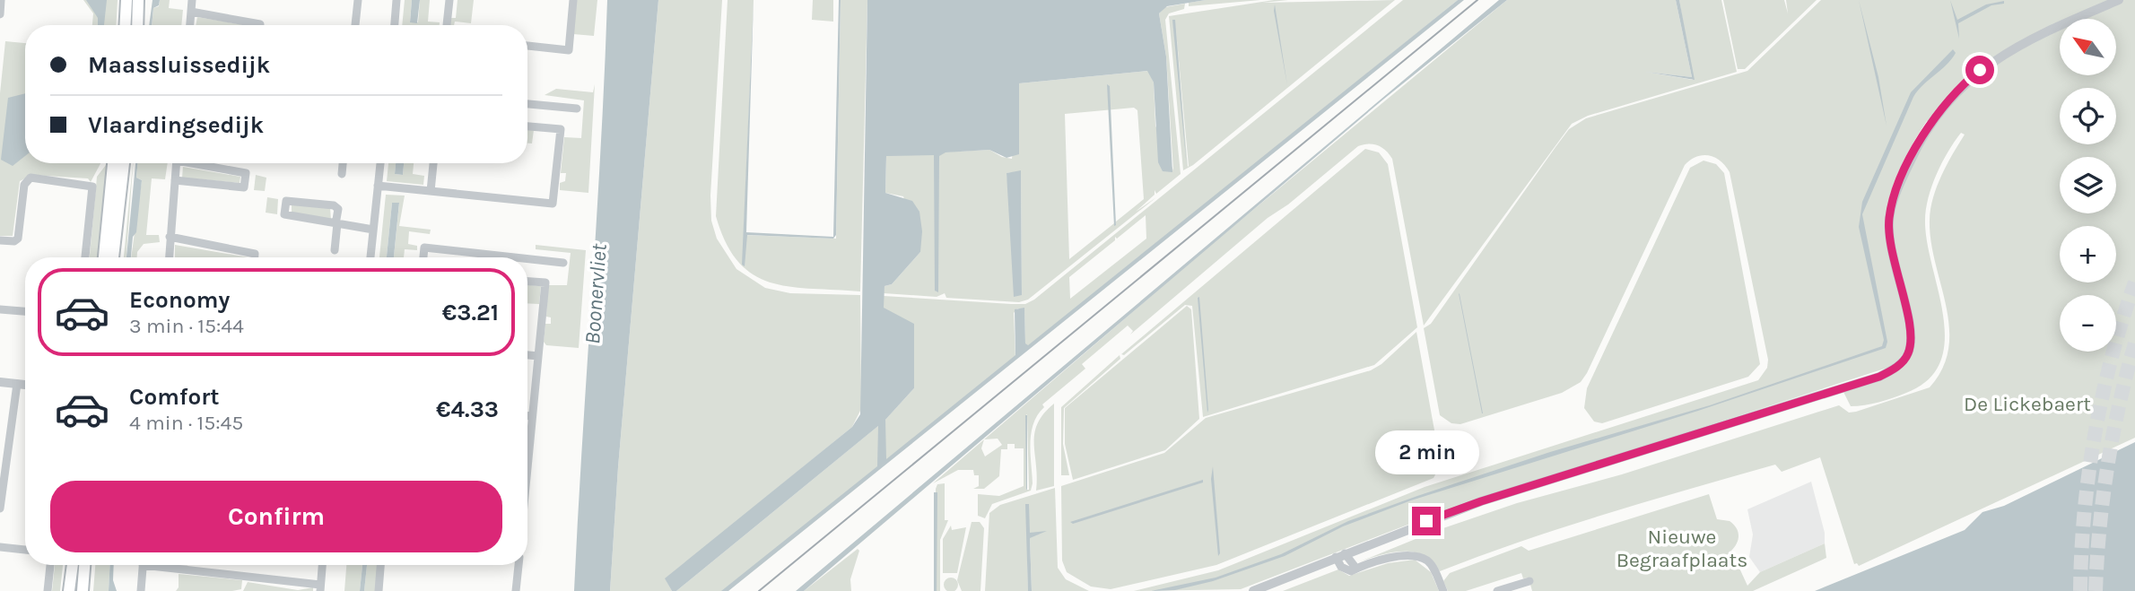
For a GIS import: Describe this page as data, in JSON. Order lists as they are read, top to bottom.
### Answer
{
  "water": ["Boonervliet"],
  "parks": ["De Lickebaert", "Nieuwe Begraafplaats"],
  "north": "top left",
  "page": {
    "map_buttons": ["+", "−"],
    "banner": ["Maassluissedijk", "Vlaardingsedijk"],
    "list": [
      {
        "name": "Economy",
        "note": "3 min · 15:44",
        "value": "€3.21"
      },
      {
        "name": "Comfort",
        "note": "4 min · 15:45",
        "value": "€4.33"
      }
    ],
    "bubble": "2 min",
    "buttons": "Confirm"
  }
}
